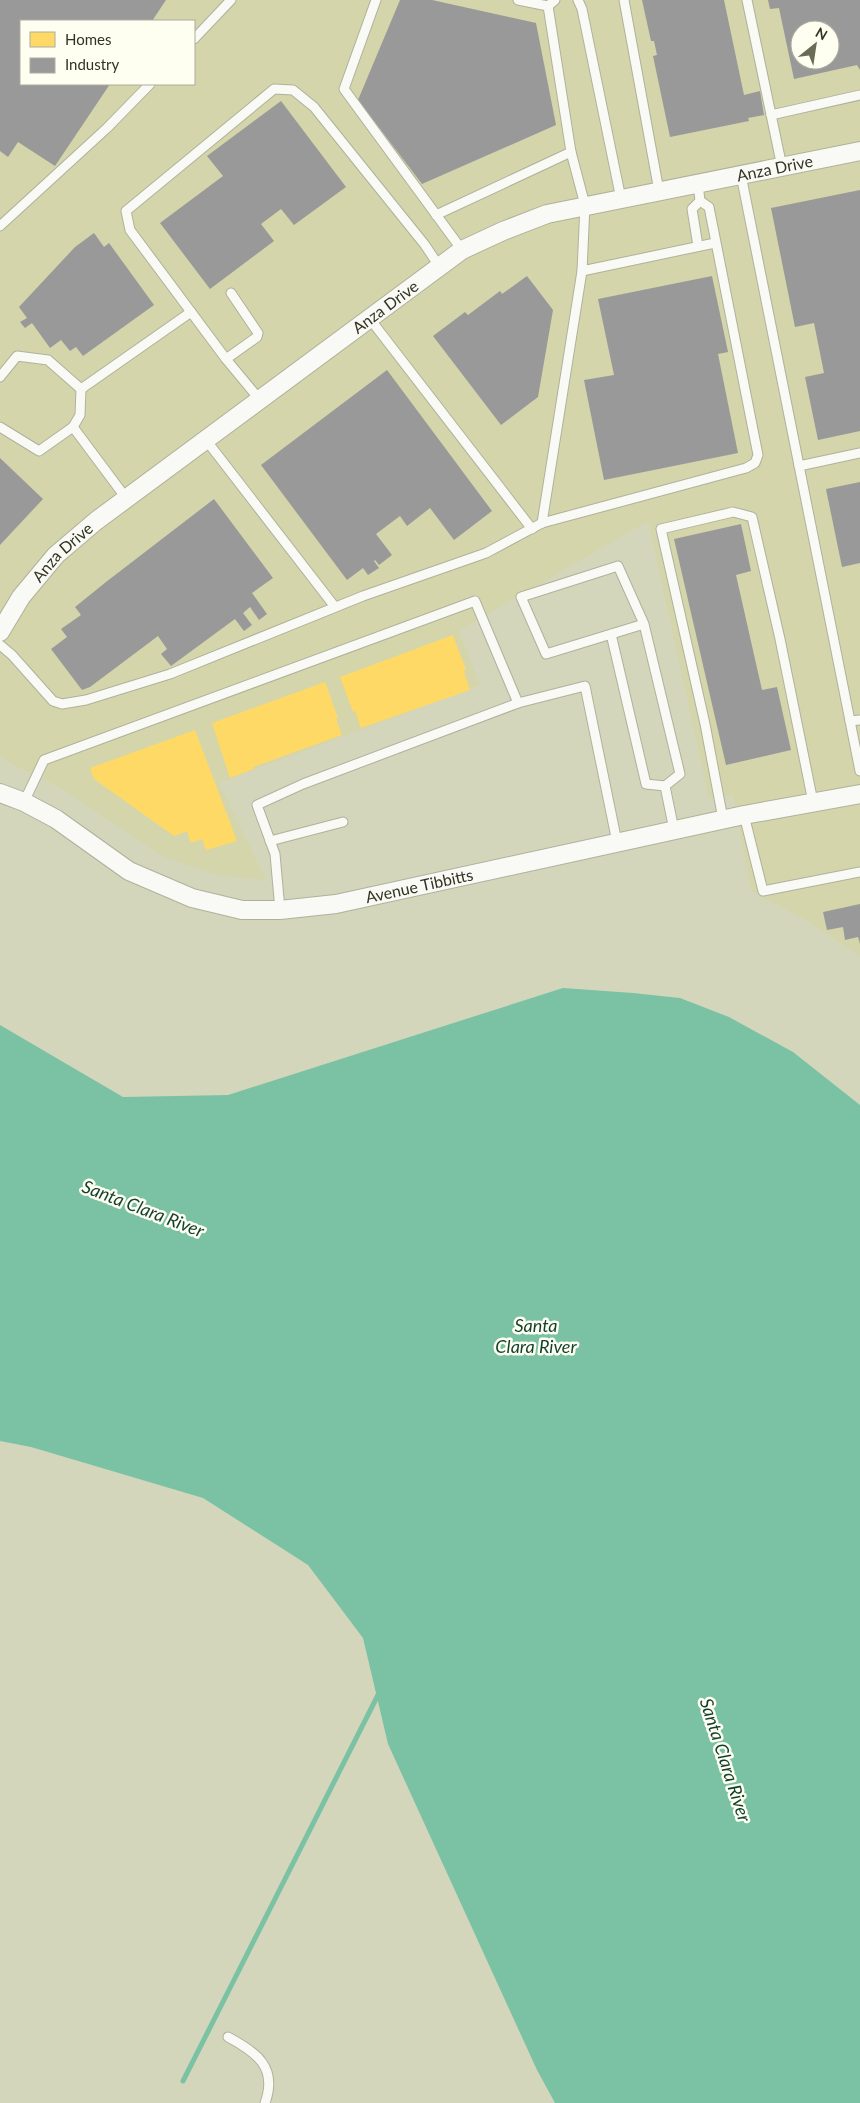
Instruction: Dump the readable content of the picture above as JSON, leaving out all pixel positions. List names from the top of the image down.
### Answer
{
  "streets": {
    "street": ["Anza Drive", "Avenue Tibbitts"]
  },
  "water": ["Santa Clara River"],
  "legend": ["Homes", "Industry"],
  "north": "top right"
}
